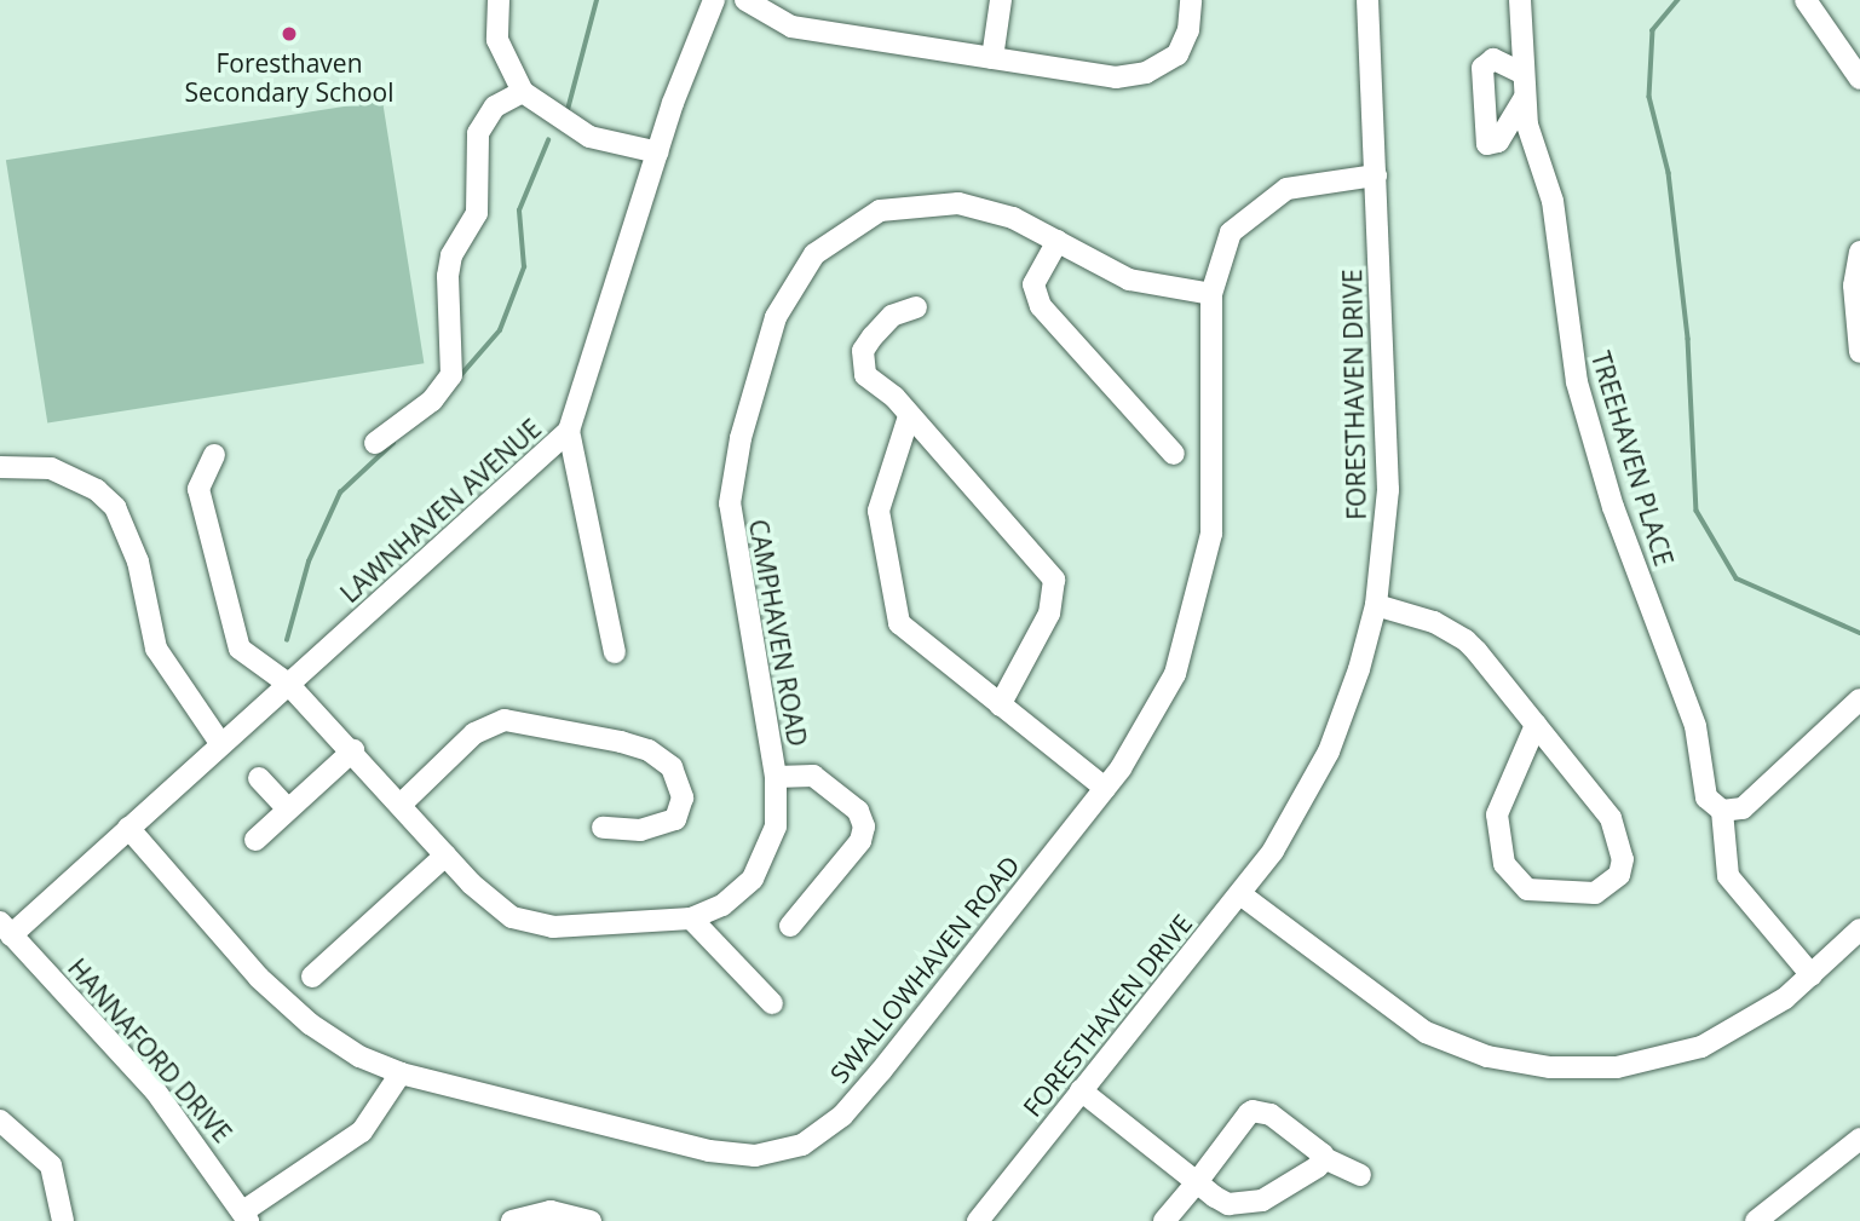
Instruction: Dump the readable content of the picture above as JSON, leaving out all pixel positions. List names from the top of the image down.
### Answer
{
  "streets": {
    "street": [
      "FORESTHAVEN DRIVE",
      "TREEHAVEN PLACE",
      "LAWNHAVEN AVENUE",
      "CAMPHAVEN ROAD",
      "SWALLOWHAVEN ROAD",
      "HANNAFORD DRIVE"
    ]
  },
  "crossings": [
    ["FORESTHAVEN DRIVE", "SWALLOWHAVEN ROAD"],
    ["LAWNHAVEN AVENUE", "CAMPHAVEN ROAD"],
    ["LAWNHAVEN AVENUE", "SWALLOWHAVEN ROAD"],
    ["LAWNHAVEN AVENUE", "HANNAFORD DRIVE"],
    ["CAMPHAVEN ROAD", "SWALLOWHAVEN ROAD"]
  ],
  "places": ["Foresthaven Secondary School"]
}
